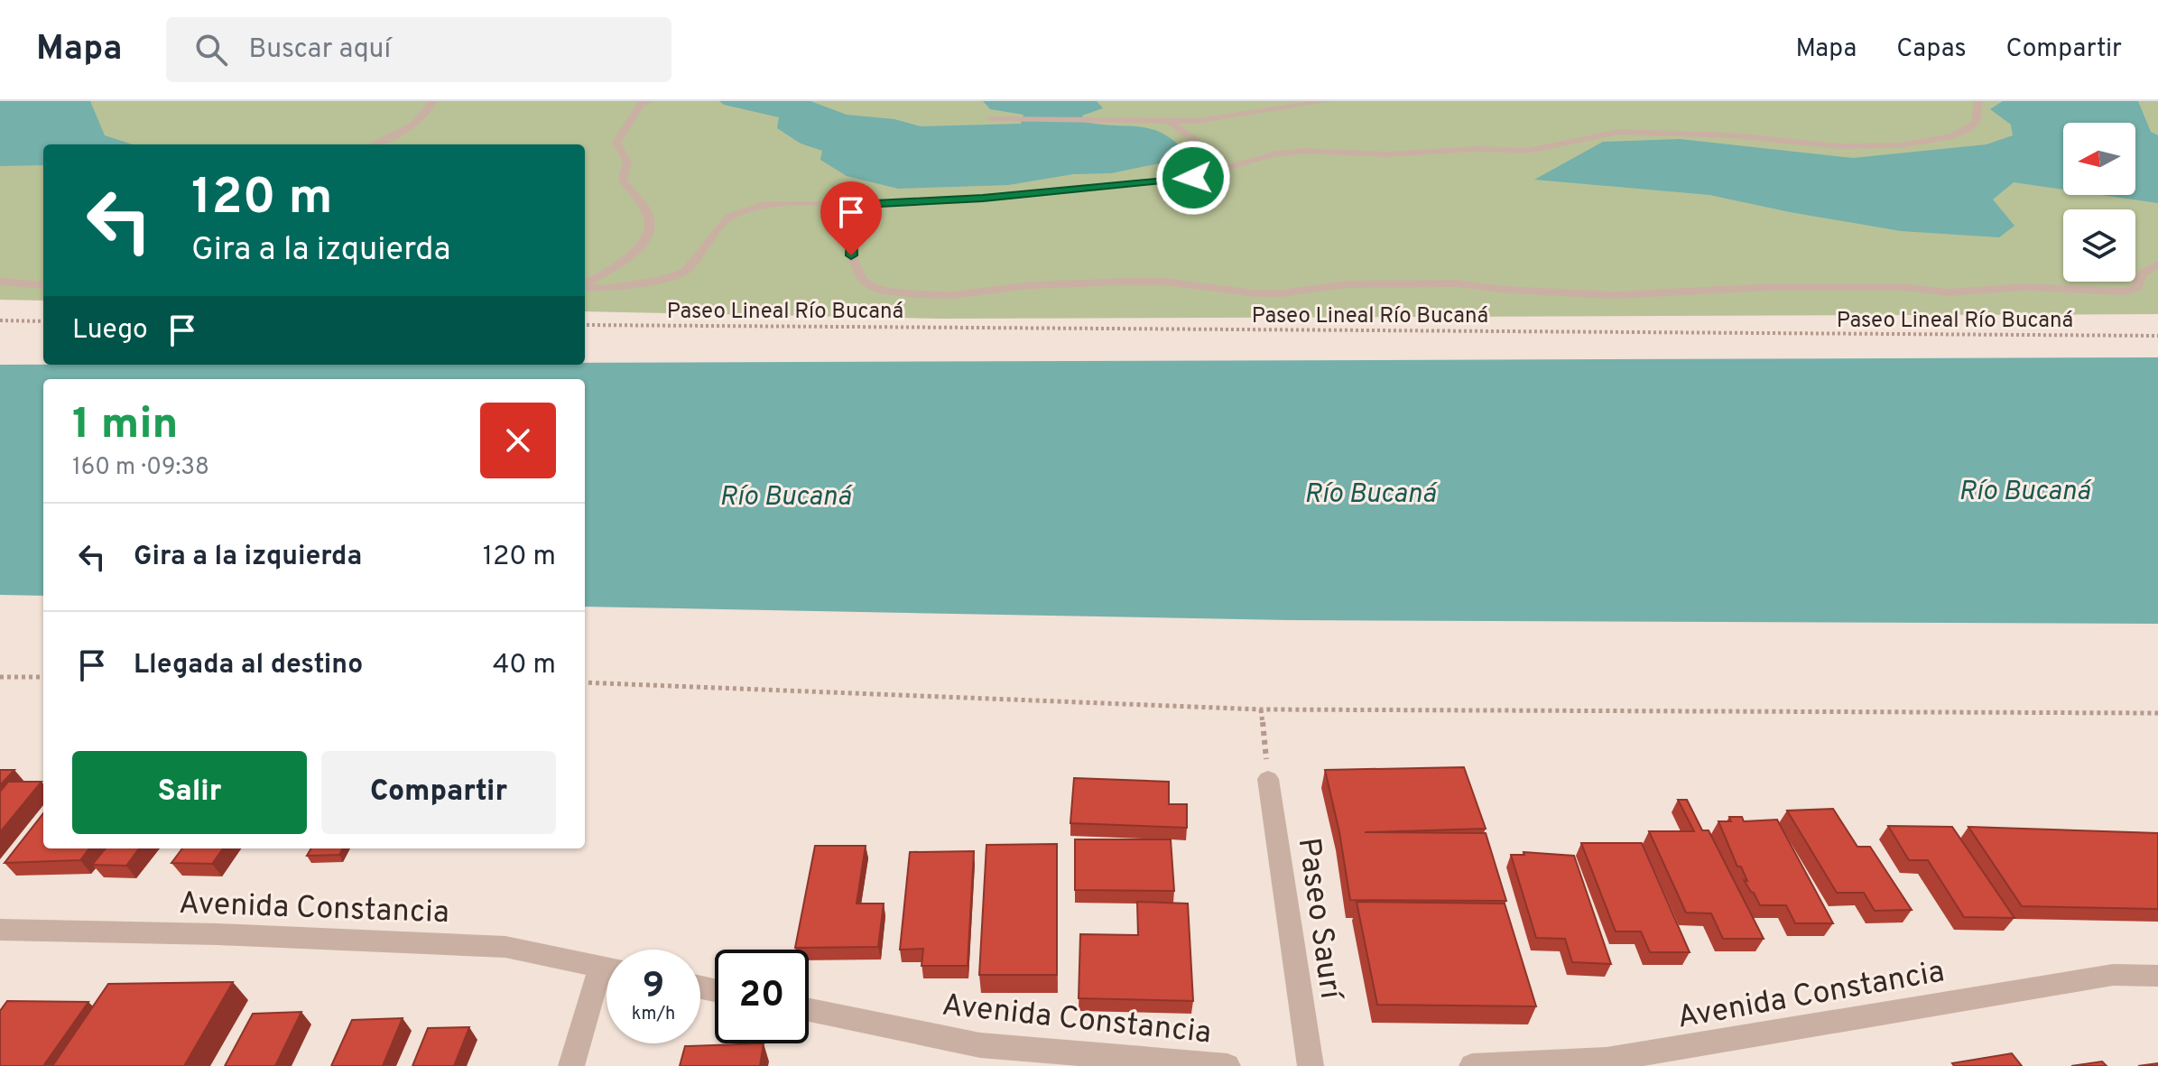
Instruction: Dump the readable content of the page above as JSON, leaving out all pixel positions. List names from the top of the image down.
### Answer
{
  "streets": {
    "street": ["Avenida Constancia", "Paseo Saurí"],
    "path": ["Paseo Lineal Río Bucaná"]
  },
  "water": ["Río Bucaná"],
  "north": "left",
  "page": {
    "header": "Mapa",
    "search": "Buscar aquí",
    "nav": ["Mapa", "Capas", "Compartir"],
    "turn": ["120 m", "Gira a la izquierda"],
    "then": "Luego",
    "heading": ["1 min", "160 m · 09:38"],
    "list": [
      {
        "name": "Gira a la izquierda",
        "value": "120 m"
      },
      {
        "name": "Llegada al destino",
        "value": "40 m"
      }
    ],
    "buttons": ["Salir", "Compartir"],
    "speed": "9 km/h",
    "limit": "20"
  }
}
